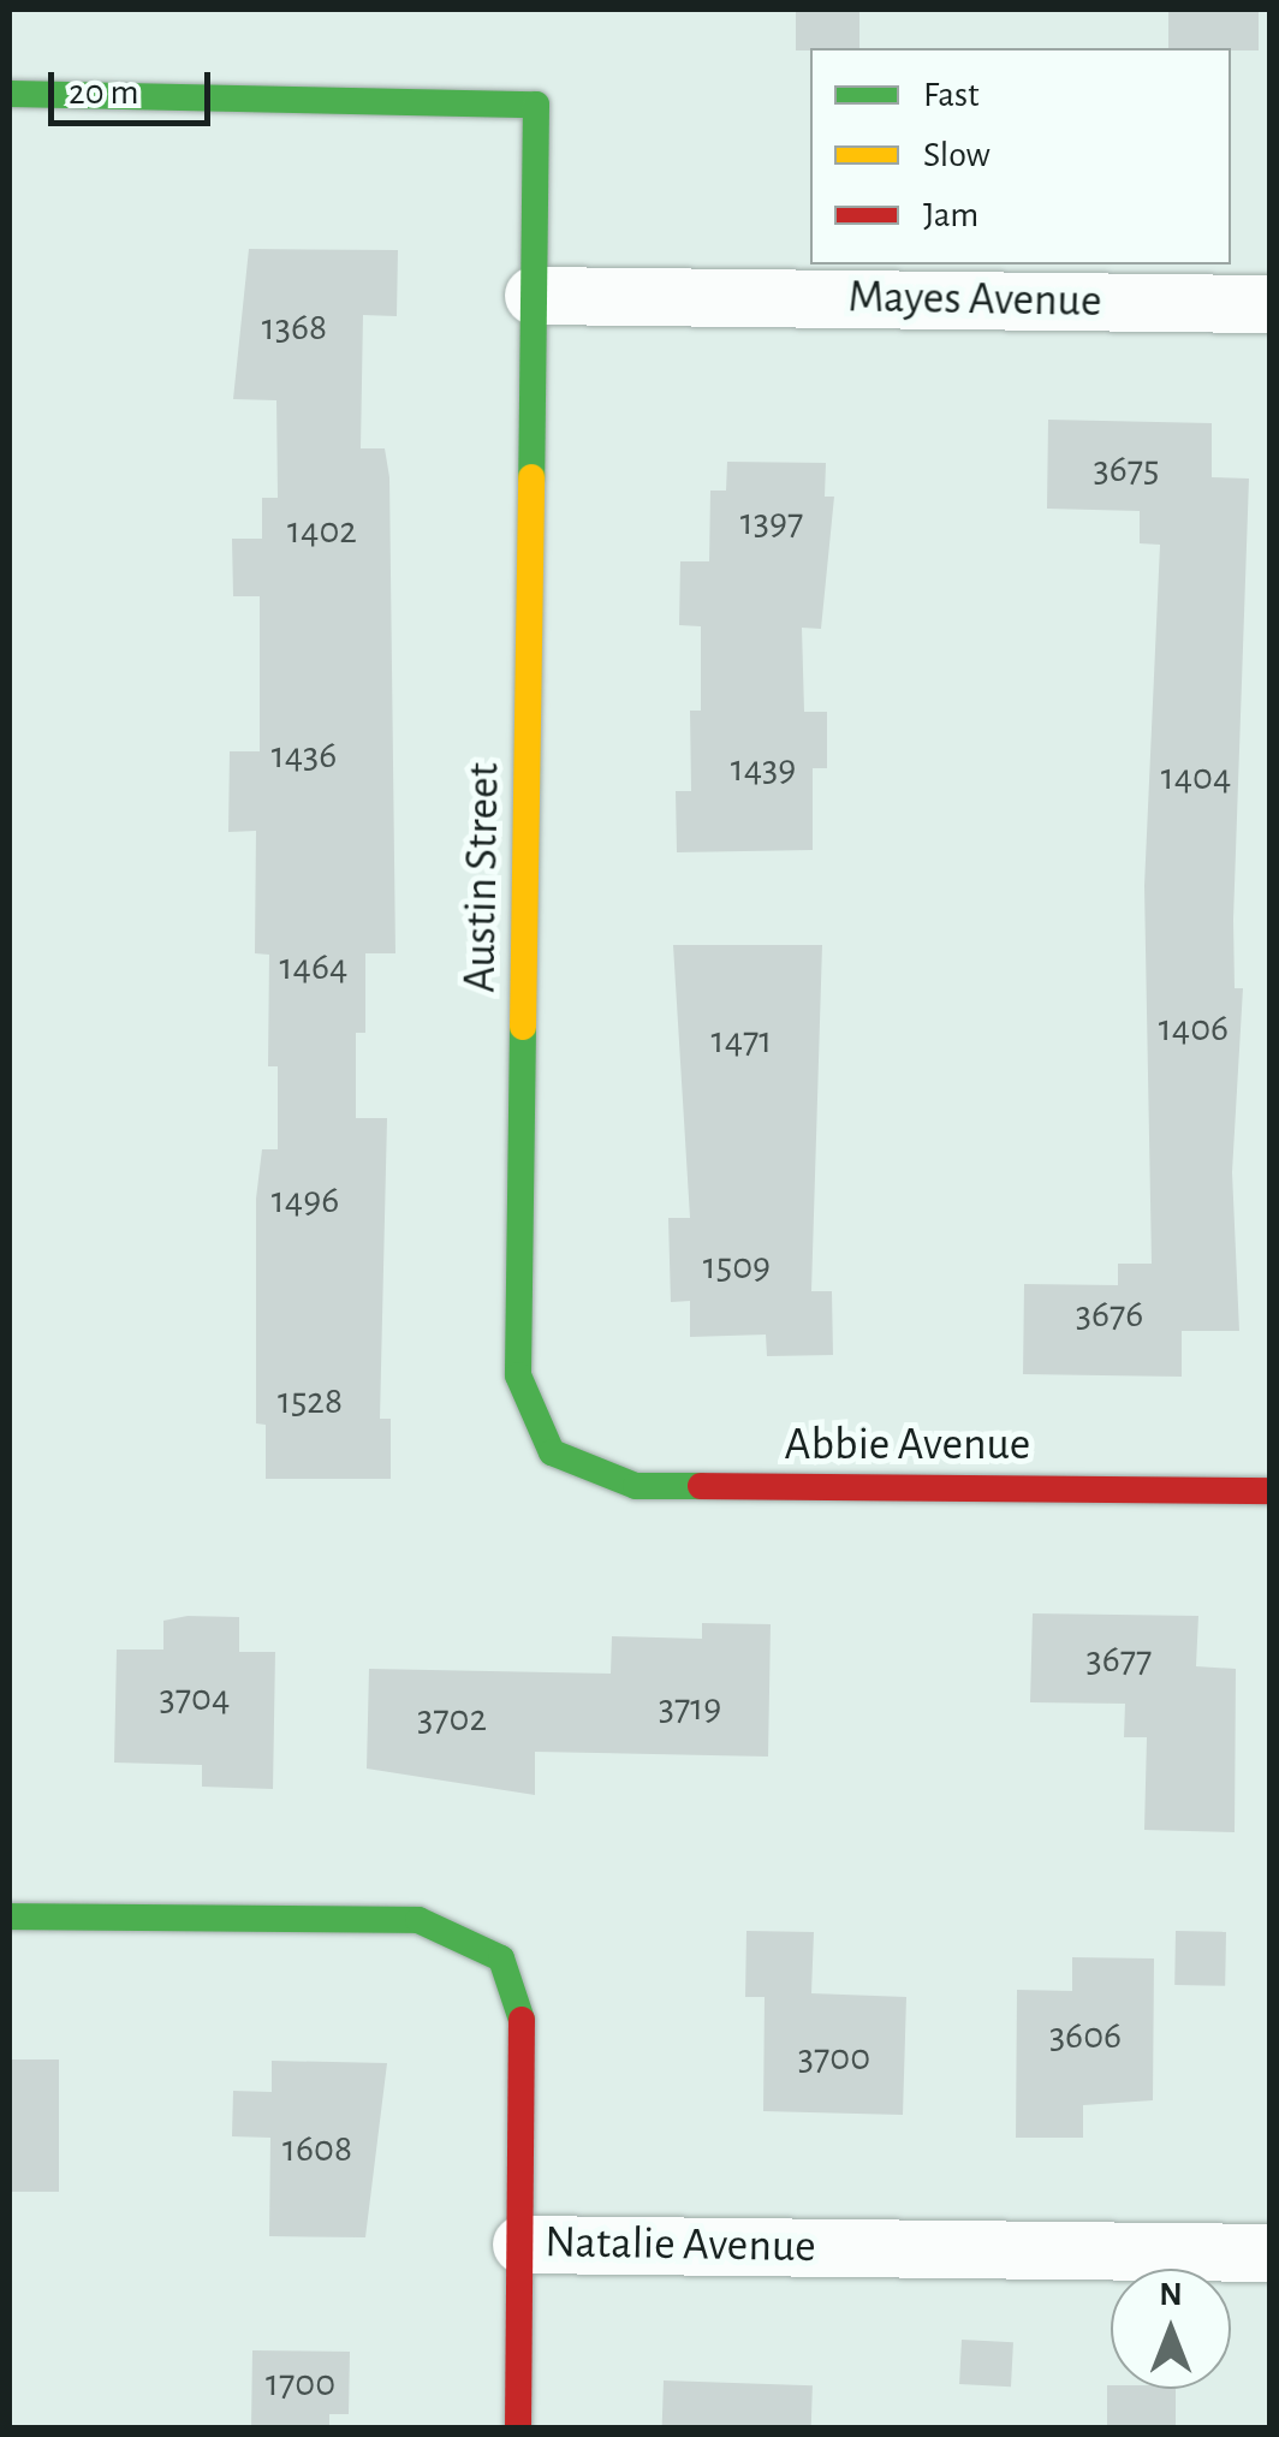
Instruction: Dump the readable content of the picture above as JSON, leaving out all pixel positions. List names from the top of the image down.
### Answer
{
  "streets": {
    "street": [
      "Mayes Avenue",
      "Austin Street",
      "Abbie Avenue",
      "Natalie Avenue"
    ]
  },
  "crossings": [
    ["Mayes Avenue", "Austin Street"],
    ["Austin Street", "Abbie Avenue"]
  ],
  "house_numbers": [
    "1368",
    "3675",
    "1397",
    "1402",
    "1436",
    "1439",
    "1404",
    "1464",
    "1406",
    "1471",
    "1496",
    "1509",
    "3676",
    "1528",
    "3677",
    "3704",
    "3719",
    "3702",
    "3606",
    "3700",
    "1608",
    "1700"
  ],
  "legend": ["Fast", "Slow", "Jam"],
  "scale_bar": "20 m",
  "north": "top"
}
